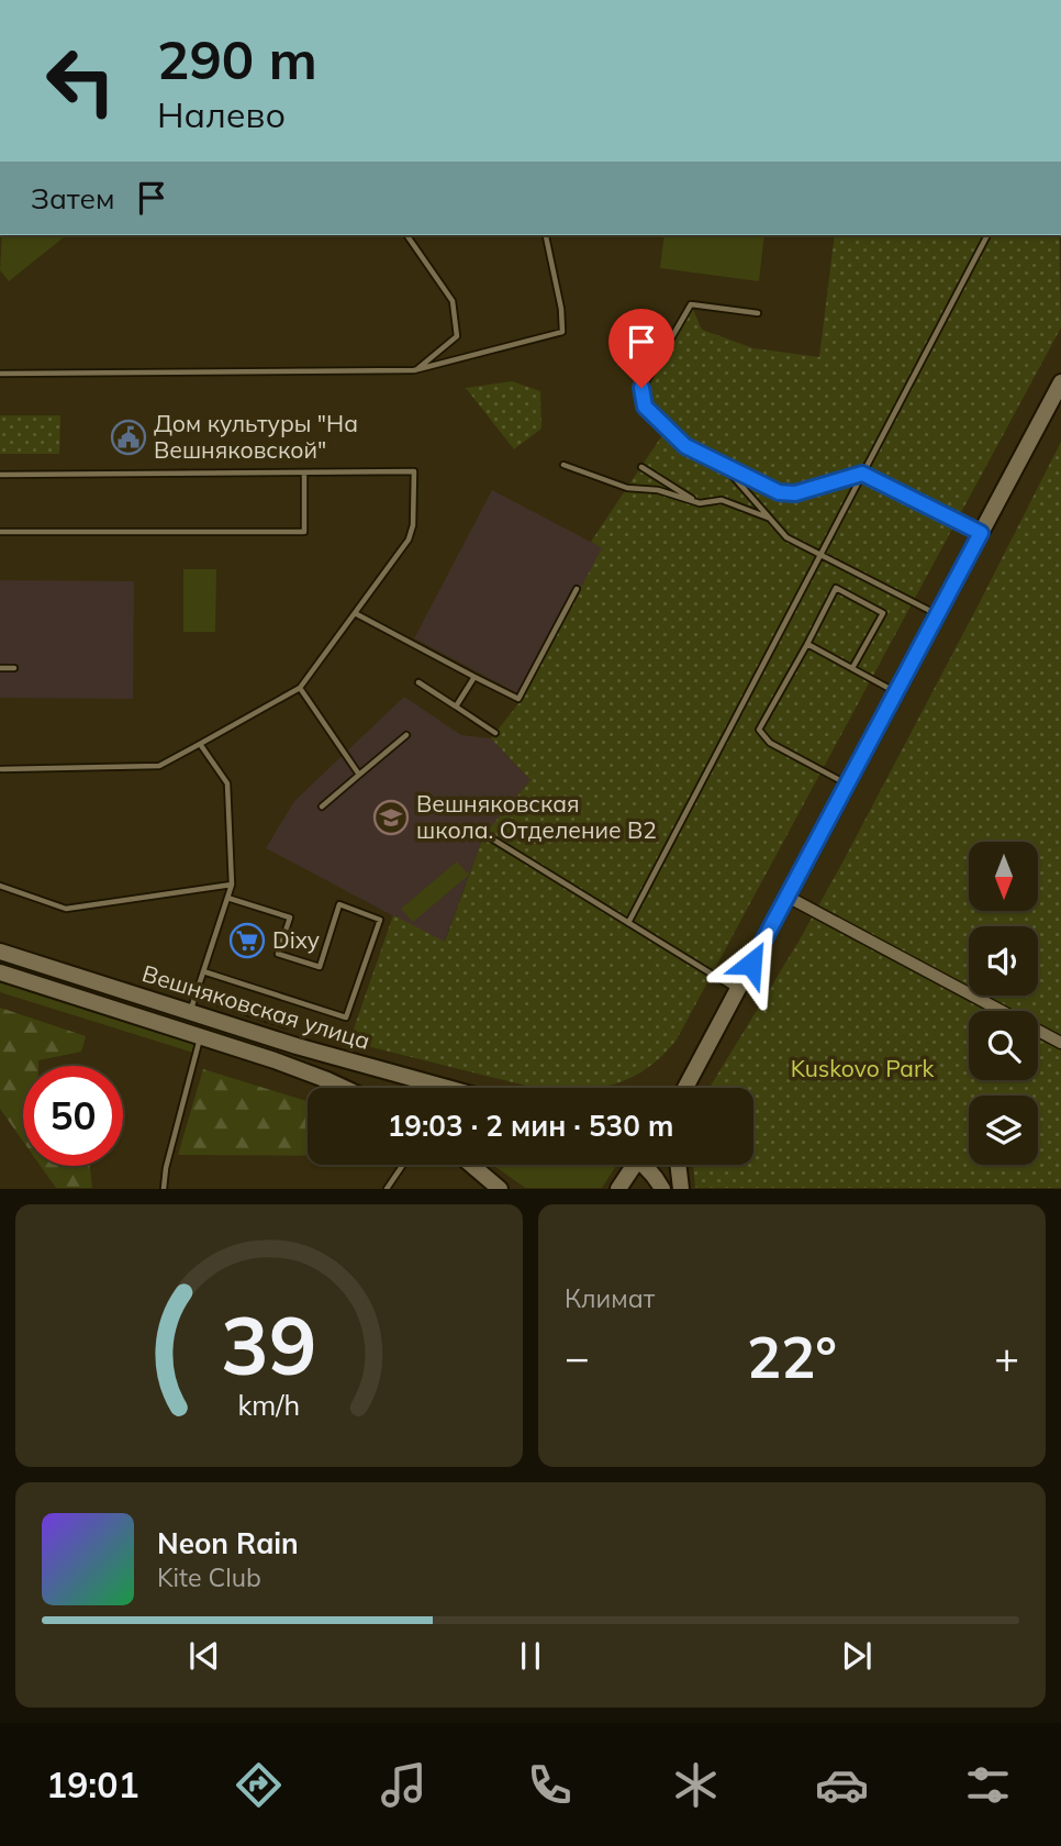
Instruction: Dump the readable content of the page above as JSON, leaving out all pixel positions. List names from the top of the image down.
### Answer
{
  "streets": {
    "main road": ["Вешняковская улица"]
  },
  "parks": ["Kuskovo Park"],
  "places": {
    "public building": ["Дом культуры \"На Вешняковской\""],
    "school or university": ["Вешняковская школа. Отделение В2"],
    "supermarket": ["Dixy"]
  },
  "north": "bottom",
  "page": {
    "turn": ["290 m", "Налево"],
    "then": "Затем",
    "limit": "50",
    "trip": "19:03 · 2 мин · 530 m",
    "tile": "Климат",
    "heat": ["−", "22°", "+"],
    "song": ["Neon Rain", "Kite Club"],
    "tabs": "19:01",
    "gauge": ["39", "km/h"]
  }
}
